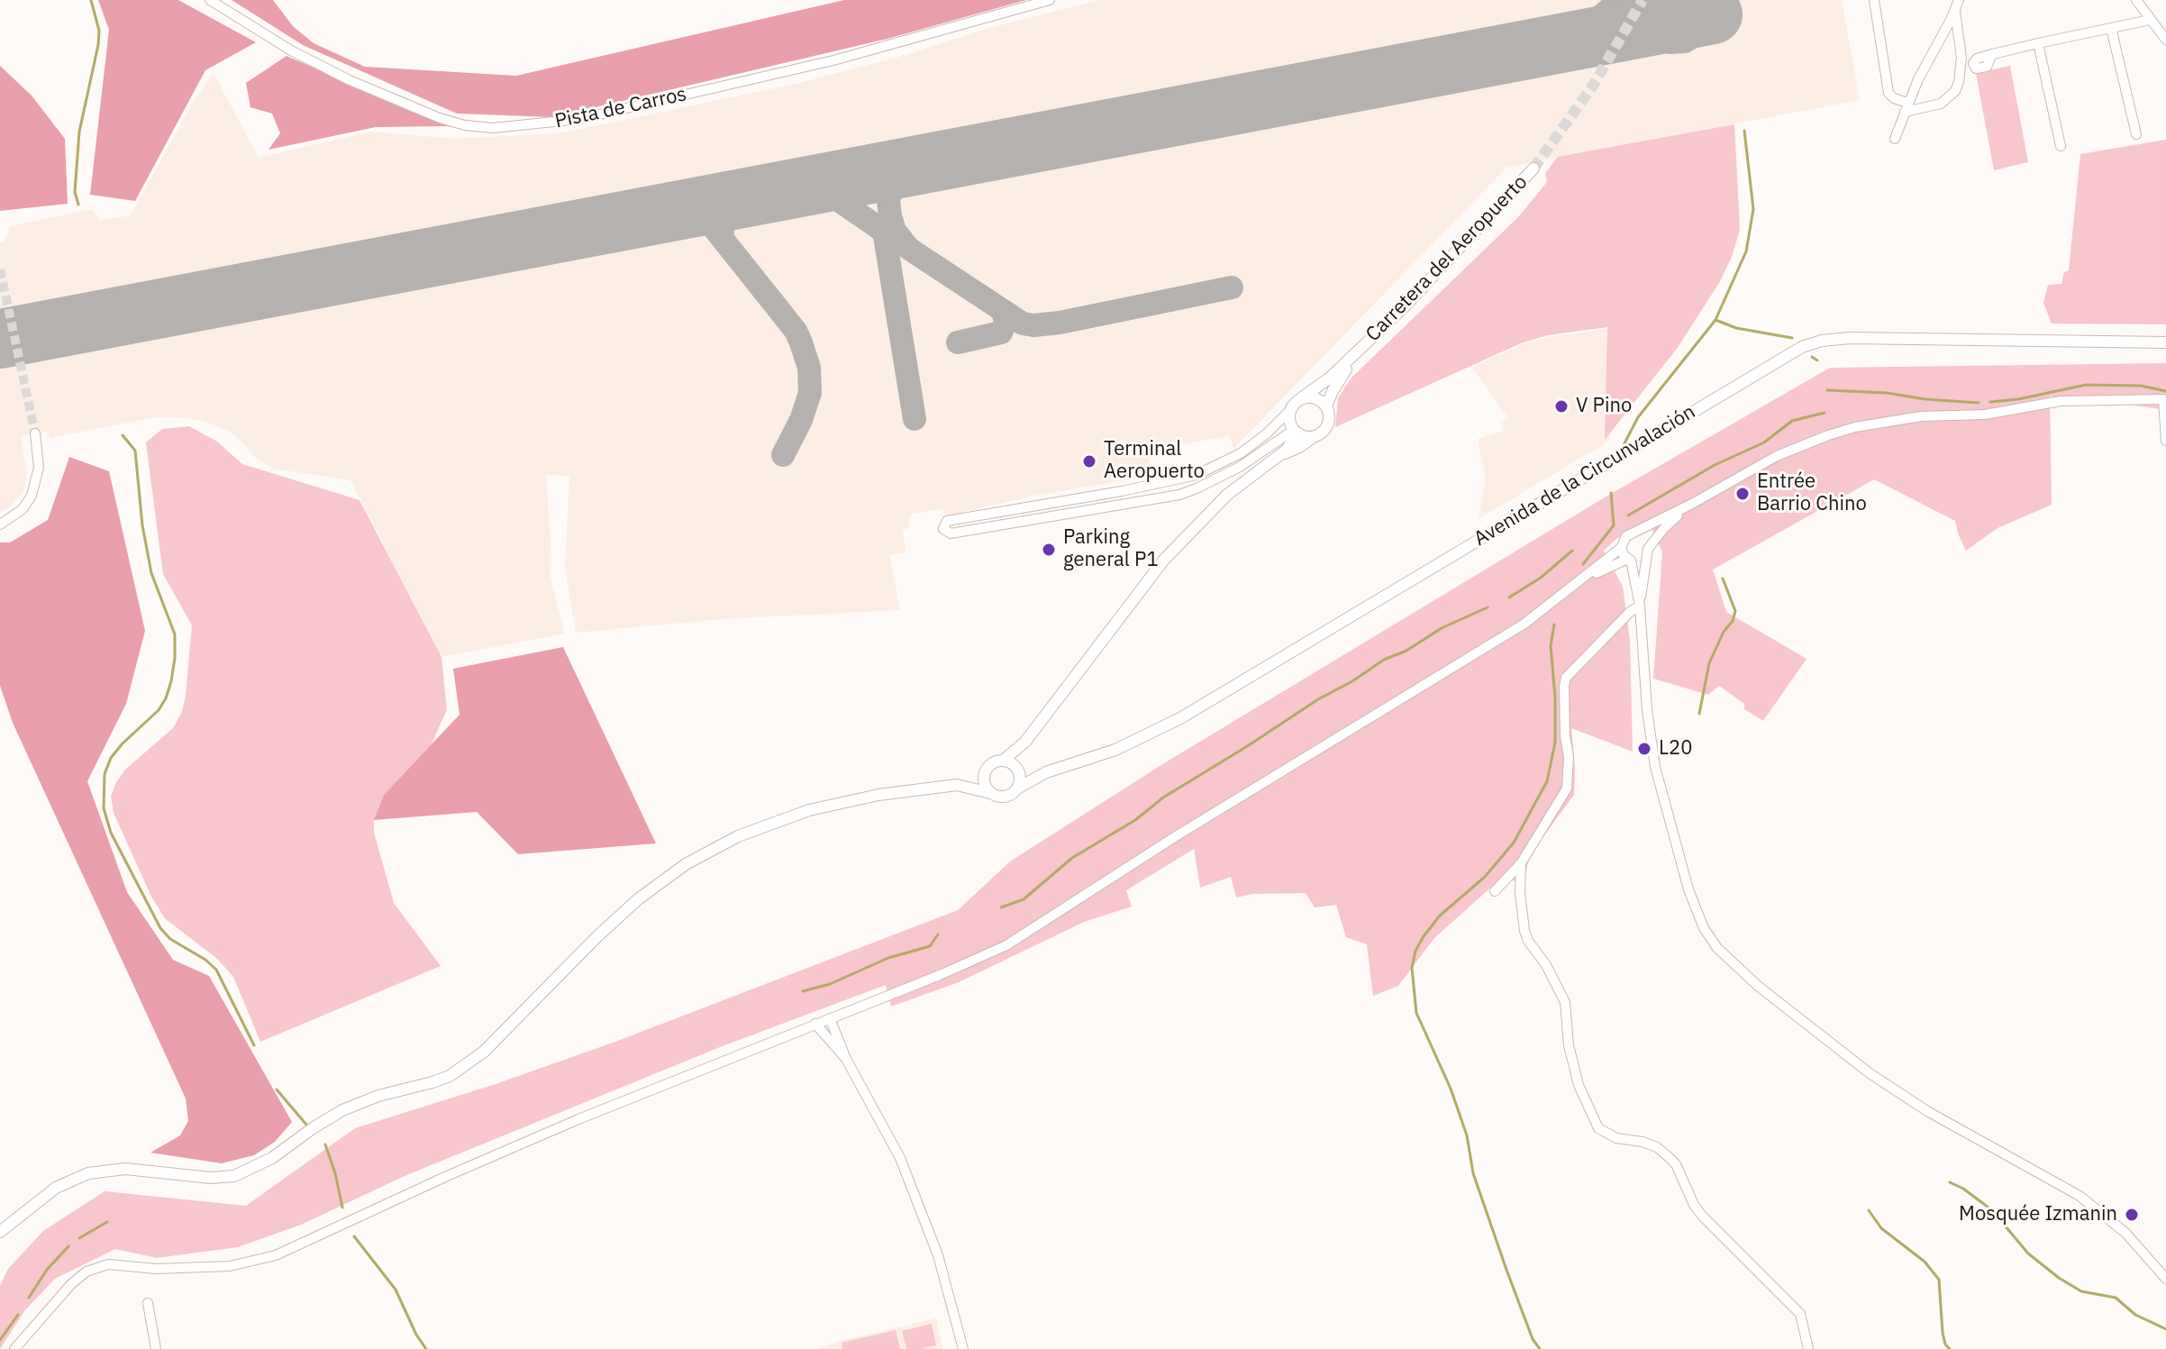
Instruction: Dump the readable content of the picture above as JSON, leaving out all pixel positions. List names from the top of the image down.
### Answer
{
  "streets": {
    "main road": ["Carretera del Aeropuerto", "Avenida de la Circunvalación"],
    "street": ["Pista de Carros"]
  },
  "places": [
    "V Pino",
    "Terminal Aeropuerto",
    "Entrée Barrio Chino",
    "Parking general P1",
    "L20",
    "Mosquée Izmanin"
  ]
}
